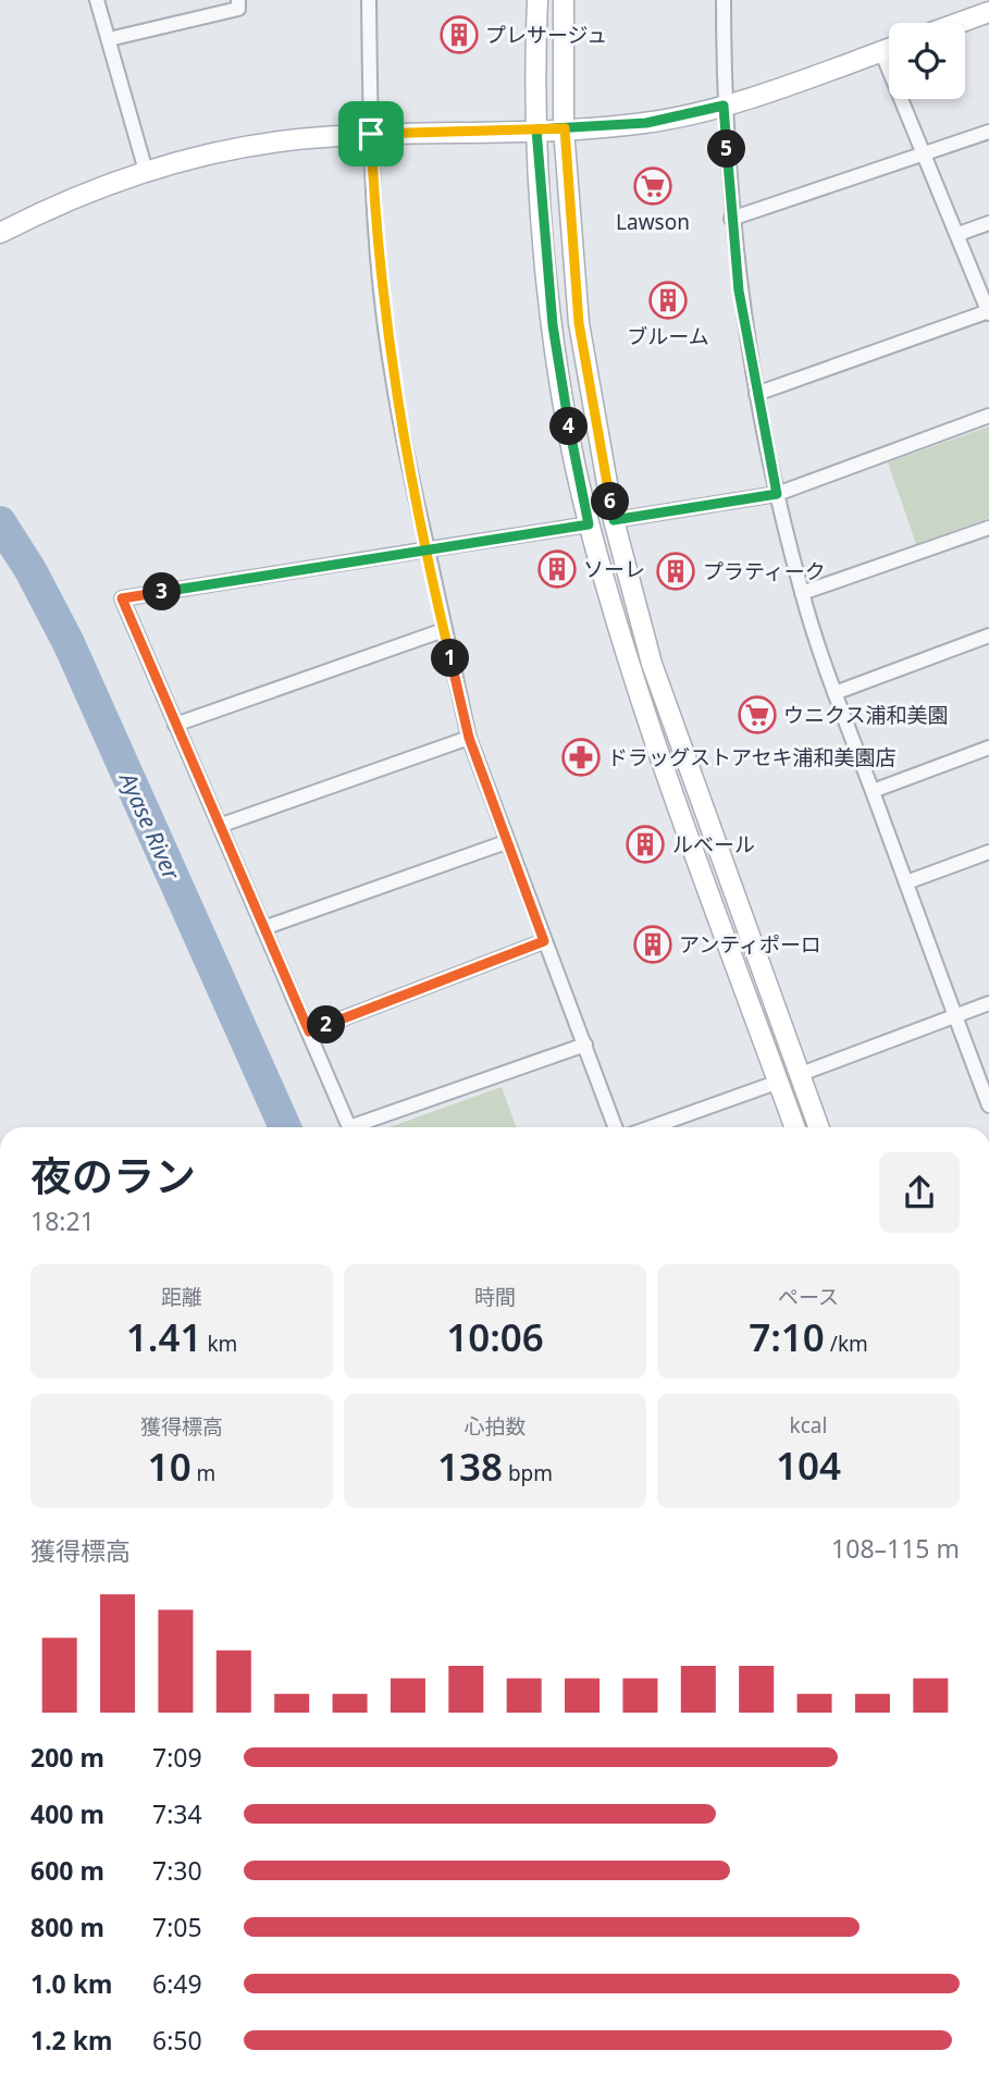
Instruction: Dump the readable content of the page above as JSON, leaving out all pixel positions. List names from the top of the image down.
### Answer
{
  "water": ["Ayase River"],
  "places": {
    "building": [
      "プレサージュ",
      "ブルーム",
      "ソーレ",
      "プラティーク",
      "ルベール",
      "アンティポーロ"
    ],
    "supermarket": ["Lawson", "ウニクス浦和美園"],
    "pharmacy": ["ドラッグストアセキ浦和美園店"]
  },
  "page": {
    "pins": [
      "5",
      "4",
      "6",
      "3",
      "1",
      "2"
    ],
    "heading": ["夜のラン", "18:21"],
    "stats": [
      ["距離", "1.41 km"],
      ["時間", "10:06"],
      ["ペース", "7:10 /km"],
      ["獲得標高", "10 m"],
      ["心拍数", "138 bpm"],
      ["kcal", "104"]
    ],
    "chart": ["獲得標高", "108–115 m"],
    "list": [
      {
        "name": "200 m",
        "note": "7:09"
      },
      {
        "name": "400 m",
        "note": "7:34"
      },
      {
        "name": "600 m",
        "note": "7:30"
      },
      {
        "name": "800 m",
        "note": "7:05"
      },
      {
        "name": "1.0 km",
        "note": "6:49"
      },
      {
        "name": "1.2 km",
        "note": "6:50"
      }
    ]
  }
}
